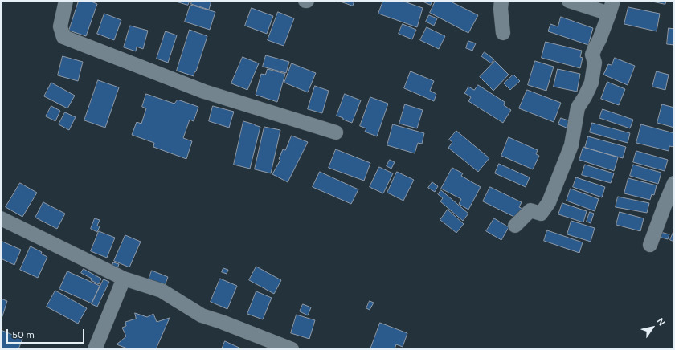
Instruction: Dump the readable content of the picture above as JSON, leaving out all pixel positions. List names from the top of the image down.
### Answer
{
  "scale_bar": "50 m",
  "north": "top right"
}
